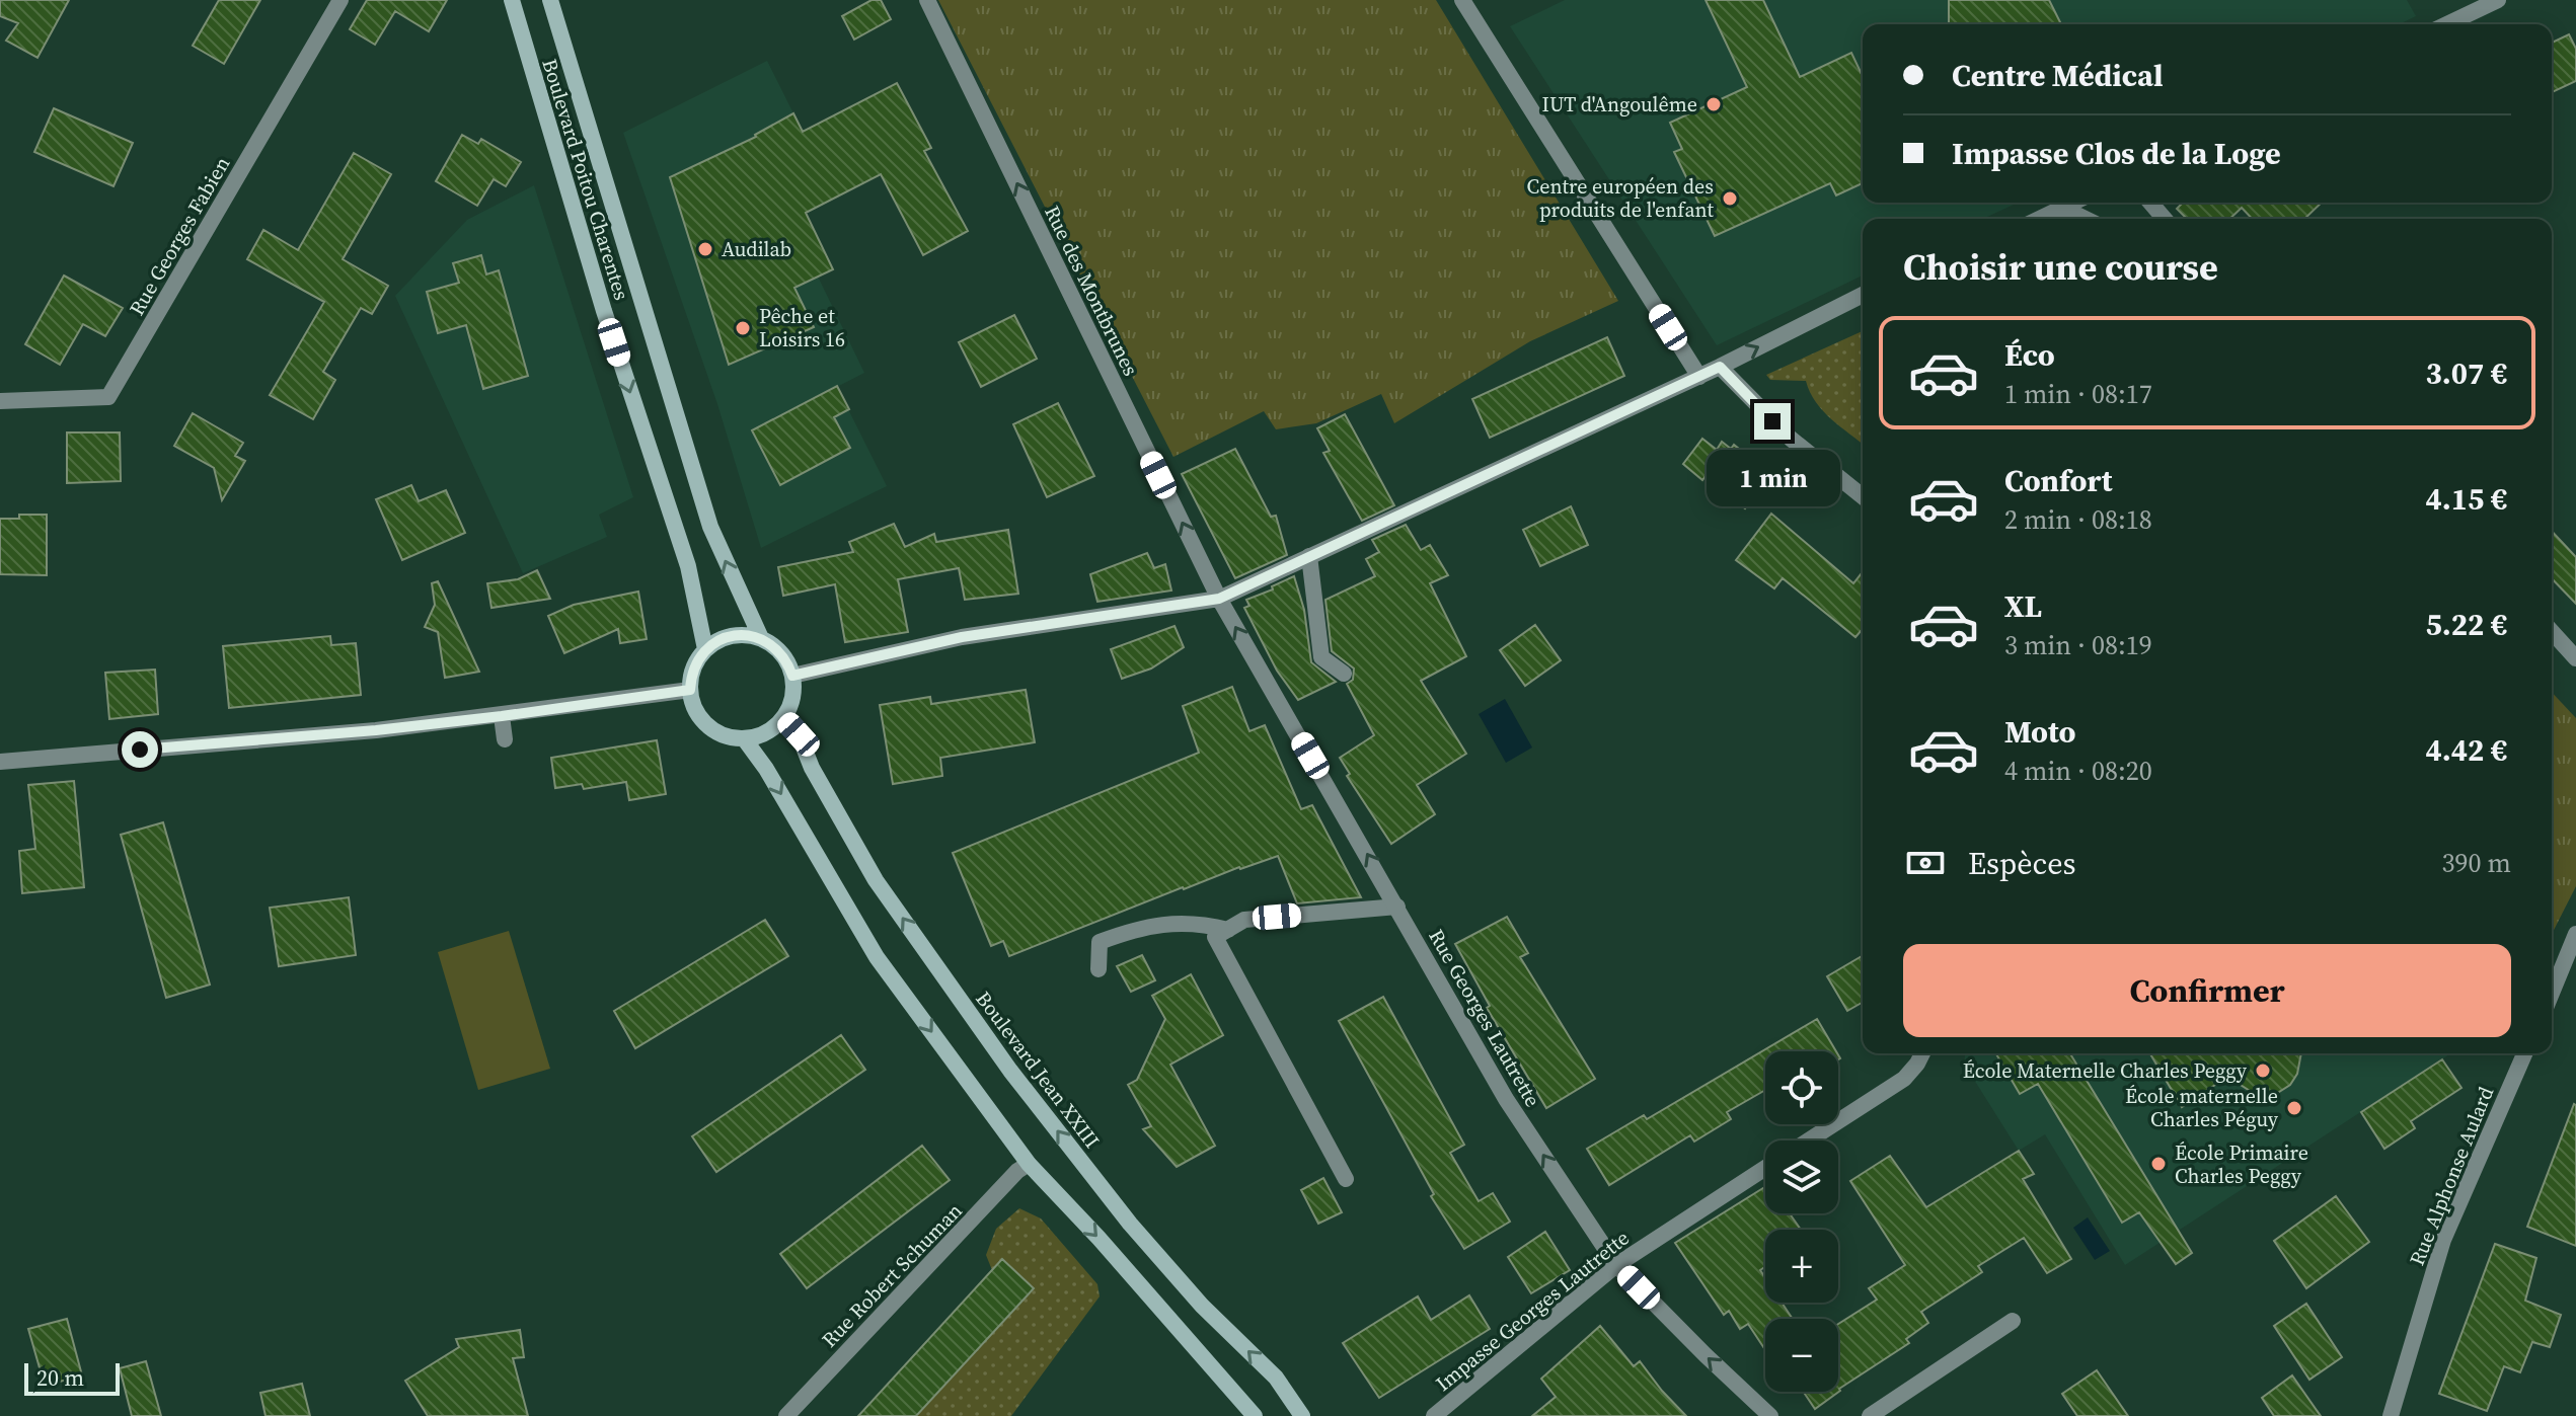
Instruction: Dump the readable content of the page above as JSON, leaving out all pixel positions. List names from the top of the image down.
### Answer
{
  "streets": {
    "main road": ["Boulevard Poitou Charentes", "Boulevard Jean XXIII"],
    "street": [
      "Rue Georges Fabien",
      "Rue des Montbrunes",
      "Rue Georges Lautrette",
      "Rue Alphonse Aulard",
      "Rue Robert Schuman",
      "Impasse Georges Lautrette"
    ]
  },
  "crossings": [
    ["Boulevard Poitou Charentes", "Boulevard Jean XXIII"],
    ["Rue des Montbrunes", "Rue Georges Lautrette"],
    ["Rue Georges Lautrette", "Impasse Georges Lautrette"]
  ],
  "one_way": ["Rue des Montbrunes", "Rue Georges Lautrette"],
  "places": [
    "IUT d'Angoulême",
    "Centre européen des produits de l'enfant",
    "Audilab",
    "Pêche et Loisirs 16",
    "École Maternelle Charles Peggy",
    "École maternelle Charles Péguy",
    "École Primaire Charles Peggy"
  ],
  "scale_bar": "20 m",
  "page": {
    "banner": ["Centre Médical", "Impasse Clos de la Loge"],
    "heading": "Choisir une course",
    "list": [
      {
        "name": "Éco",
        "note": "1 min · 08:17",
        "value": "3.07 €"
      },
      {
        "name": "Confort",
        "note": "2 min · 08:18",
        "value": "4.15 €"
      },
      {
        "name": "XL",
        "note": "3 min · 08:19",
        "value": "5.22 €"
      },
      {
        "name": "Moto",
        "note": "4 min · 08:20",
        "value": "4.42 €"
      }
    ],
    "bubble": "1 min",
    "pay": ["Espèces", "390 m"],
    "buttons": "Confirmer",
    "map_buttons": ["+", "−"],
    "scale": "20 m"
  }
}
